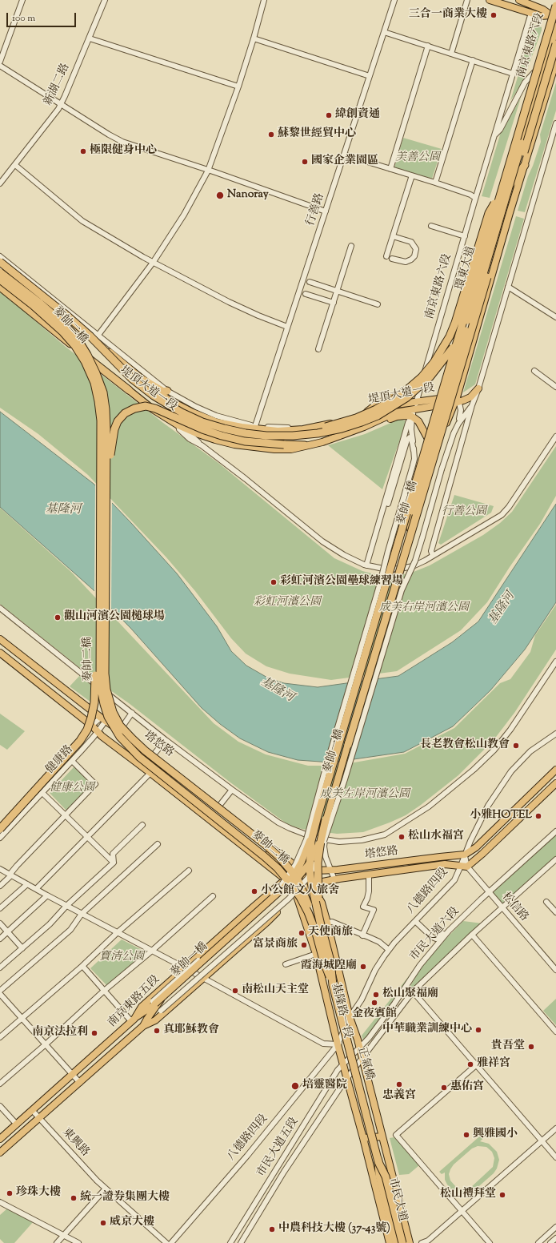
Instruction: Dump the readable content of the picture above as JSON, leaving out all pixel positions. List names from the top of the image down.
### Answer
{
  "streets": {
    "highway": [
      "環東大道",
      "麥帥二橋",
      "堤頂大道一段",
      "麥帥一橋",
      "正氣橋",
      "市民大道"
    ],
    "main road": [
      "南京東路六段",
      "塔悠路",
      "八德路四段",
      "南京東路五段",
      "基隆路一段"
    ],
    "street": [
      "新湖二路",
      "行善路",
      "健康路",
      "松信路",
      "市民大道六段",
      "東興路",
      "市民大道五段"
    ]
  },
  "crossings": [
    ["南京東路六段", "堤頂大道一段"],
    ["南京東路六段", "麥帥一橋"],
    ["行善路", "堤頂大道一段"],
    ["環東大道", "麥帥一橋"],
    ["麥帥二橋", "塔悠路"],
    ["麥帥二橋", "正氣橋"],
    ["堤頂大道一段", "麥帥一橋"],
    ["麥帥一橋", "南京東路五段"],
    ["麥帥一橋", "正氣橋"],
    ["塔悠路", "健康路"],
    ["塔悠路", "八德路四段"],
    ["塔悠路", "松信路"],
    ["塔悠路", "南京東路五段"],
    ["塔悠路", "基隆路一段"],
    ["八德路四段", "松信路"],
    ["八德路四段", "基隆路一段"],
    ["松信路", "市民大道六段"],
    ["市民大道六段", "基隆路一段"],
    ["市民大道六段", "市民大道五段"],
    ["南京東路五段", "基隆路一段"],
    ["南京東路五段", "東興路"],
    ["基隆路一段", "市民大道五段"],
    ["正氣橋", "市民大道"]
  ],
  "water": ["基隆河"],
  "parks": [
    "美善公園",
    "行善公園",
    "彩虹河濱公園",
    "成美右岸河濱公園",
    "健康公園",
    "成美左岸河濱公園",
    "寶清公園"
  ],
  "places": [
    "三合一商業大樓",
    "緯創資通",
    "蘇黎世經貿中心",
    "極限健身中心",
    "國家企業園區",
    "Nanoray",
    "彩虹河濱公園壘球練習場",
    "觀山河濱公園槌球場",
    "長老教會松山教會",
    "小雅HOTEL",
    "松山水福宮",
    "小公館文人旅舍",
    "天使商旅",
    "富景商旅",
    "霞海城隍廟",
    "南松山天主堂",
    "松山聚福廟",
    "金夜賓館",
    "中華職業訓練中心",
    "真耶穌教會",
    "南京法拉利",
    "貴吾堂",
    "雅祥宮",
    "忠義宮",
    "培靈醫院",
    "惠佑宮",
    "興雅國小",
    "珍珠大樓",
    "松山禮拜堂",
    "統一證券集團大樓",
    "威京大樓",
    "中農科技大樓 (37~43號)"
  ],
  "scale_bar": "100 m"
}
